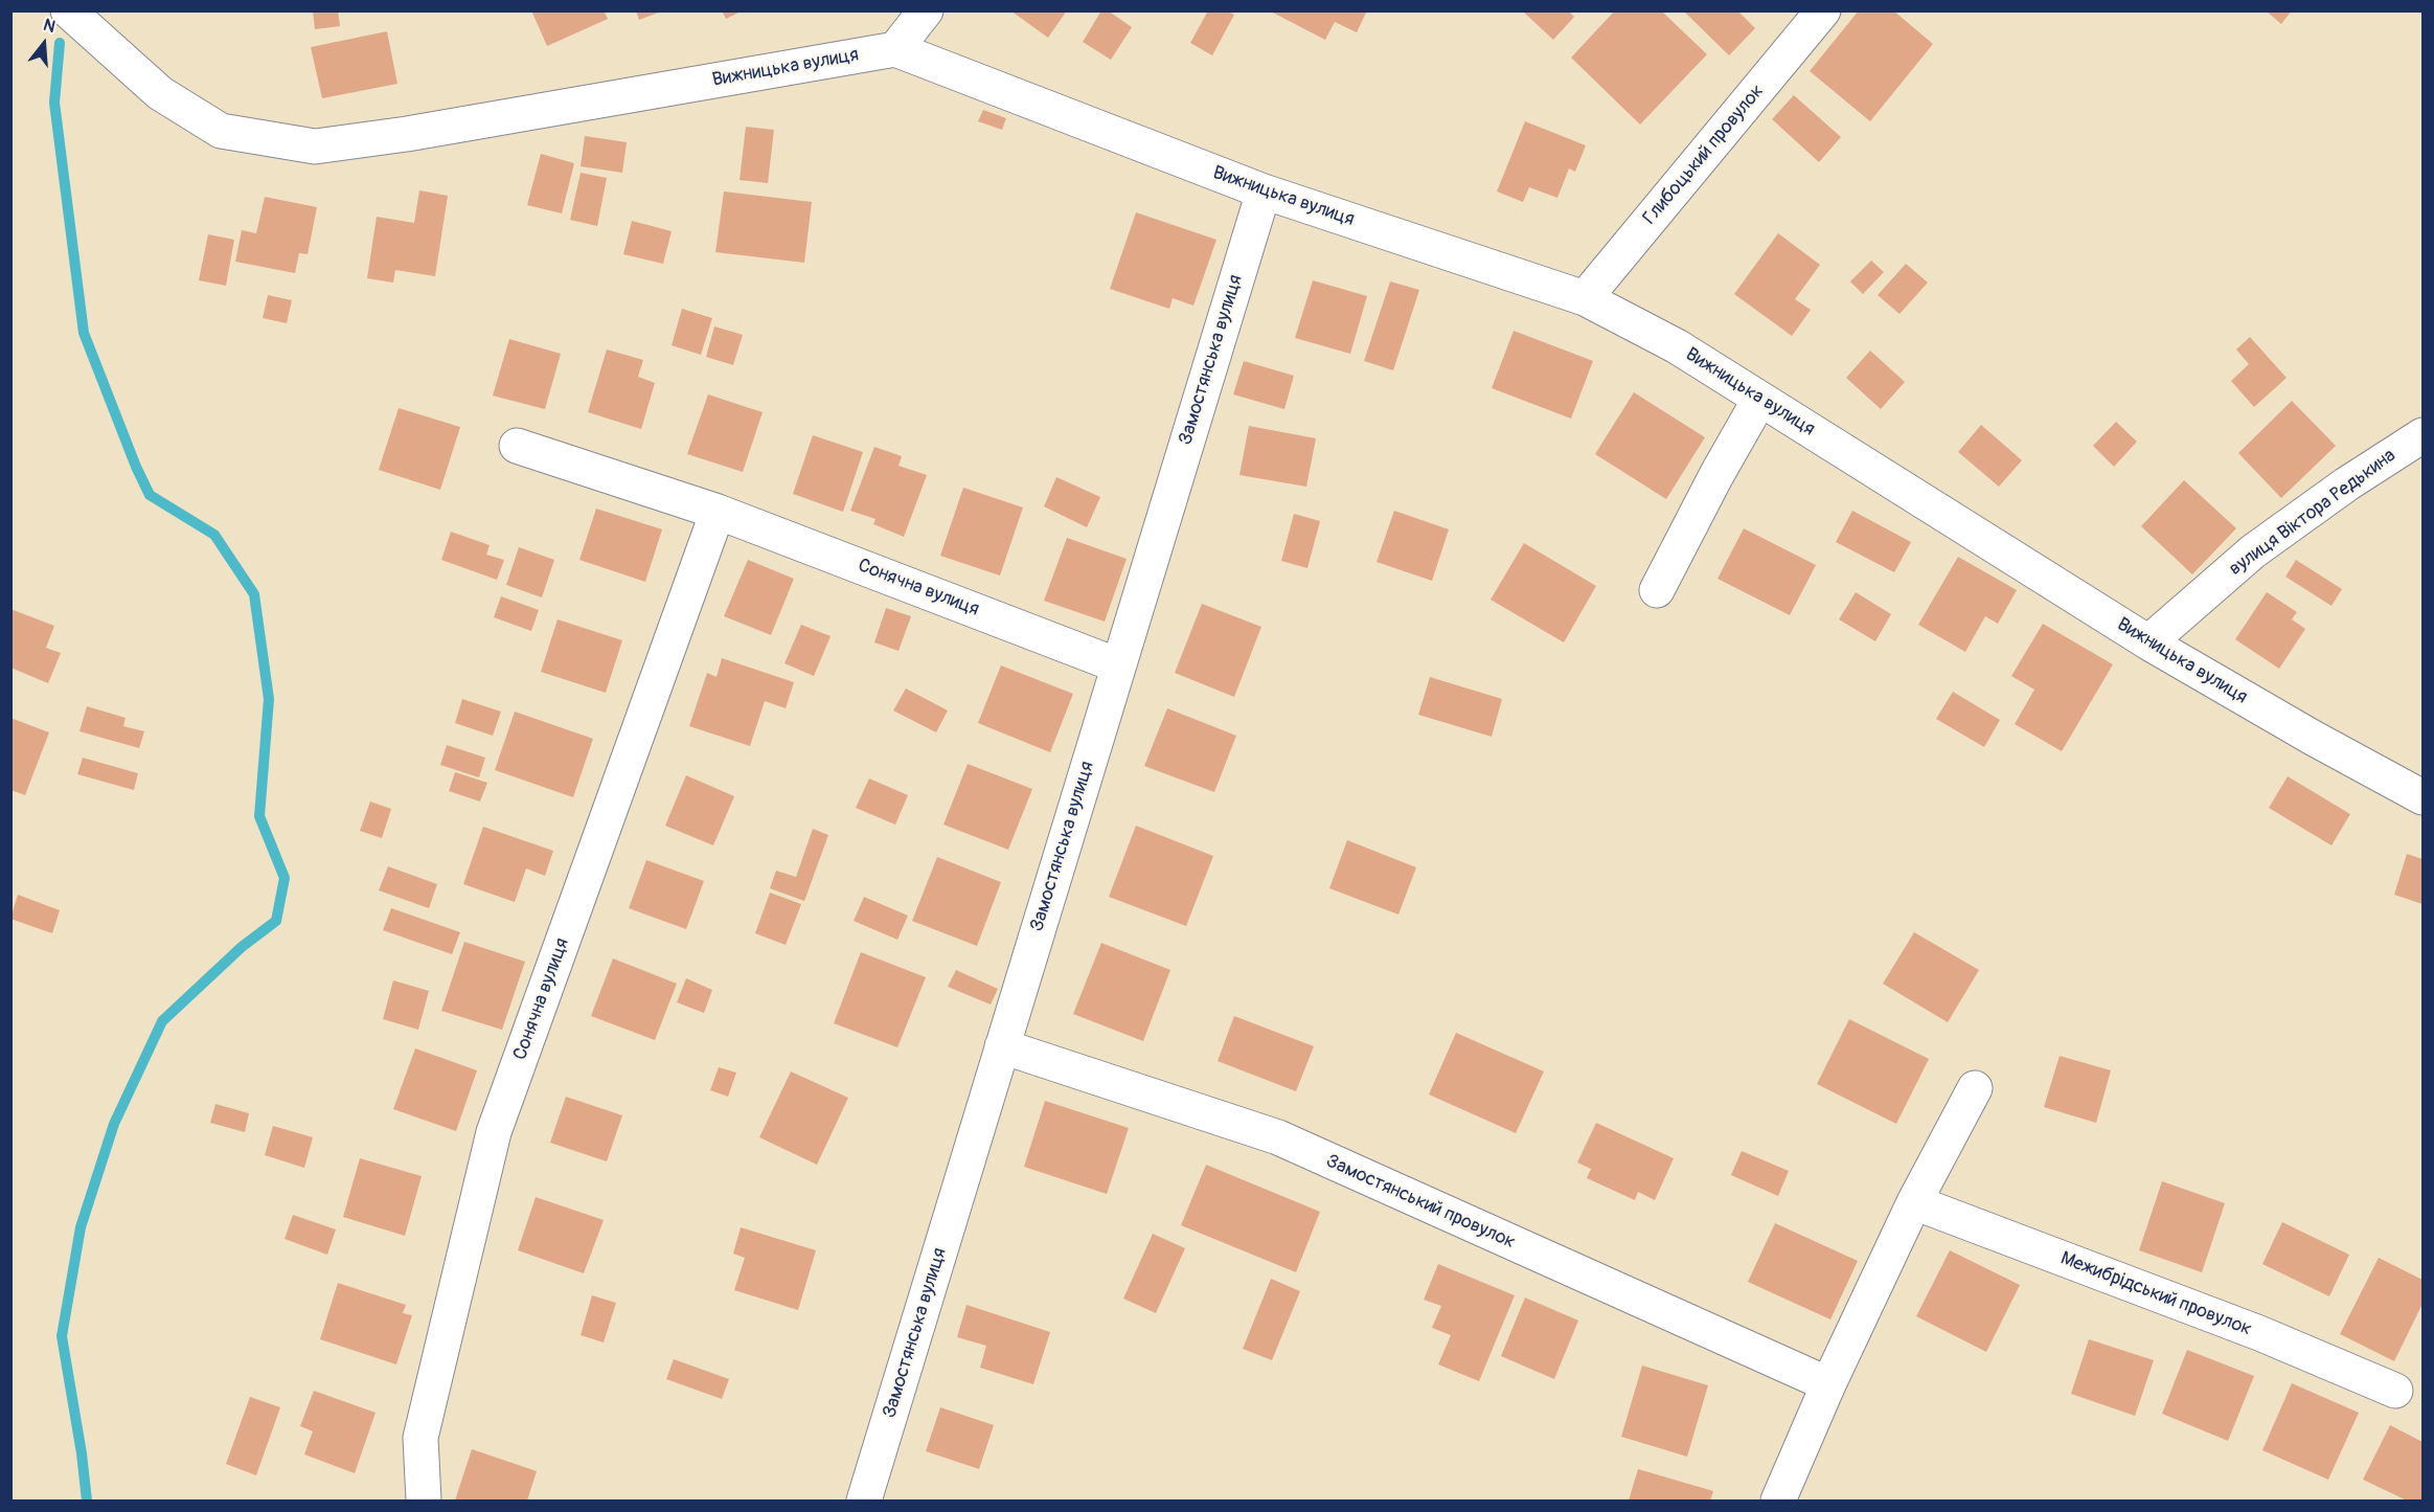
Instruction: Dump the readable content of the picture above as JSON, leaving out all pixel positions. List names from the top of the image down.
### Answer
{
  "streets": {
    "street": [
      "Вижницька вулиця",
      "Глибоцький провулок",
      "Замостянська вулиця",
      "вулиця Віктора Редькина",
      "Сонячна вулиця",
      "Замостянський провулок",
      "Межибрідський провулок"
    ]
  },
  "crossings": [
    ["Вижницька вулиця", "Глибоцький провулок"],
    ["Вижницька вулиця", "Замостянська вулиця"],
    ["Вижницька вулиця", "вулиця Віктора Редькина"],
    ["Замостянська вулиця", "Сонячна вулиця"],
    ["Замостянська вулиця", "Замостянський провулок"]
  ],
  "north": "top"
}
